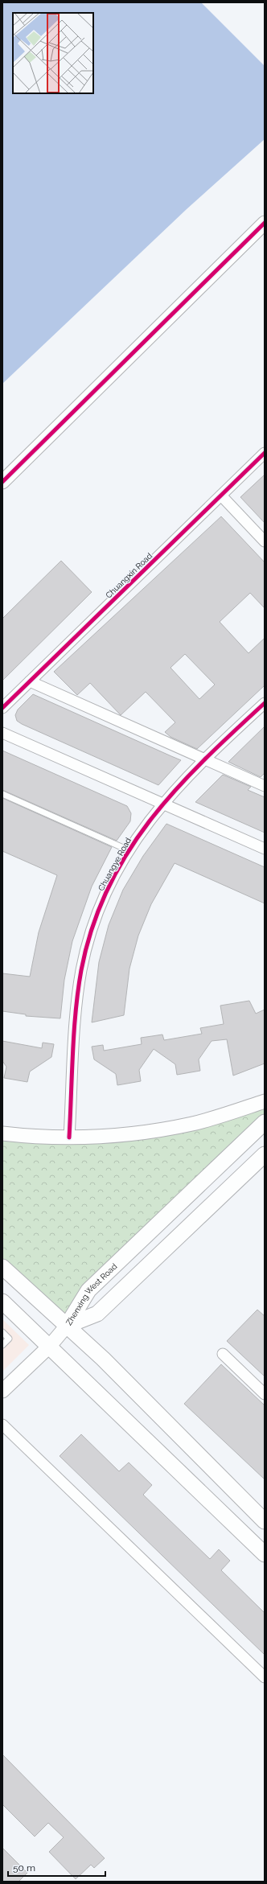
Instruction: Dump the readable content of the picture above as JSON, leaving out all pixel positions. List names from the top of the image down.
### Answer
{
  "streets": {
    "main road": ["Zhenxing West Road"],
    "street": ["Chuangxin Road", "Chuangye Road"]
  },
  "scale_bar": "50 m"
}
